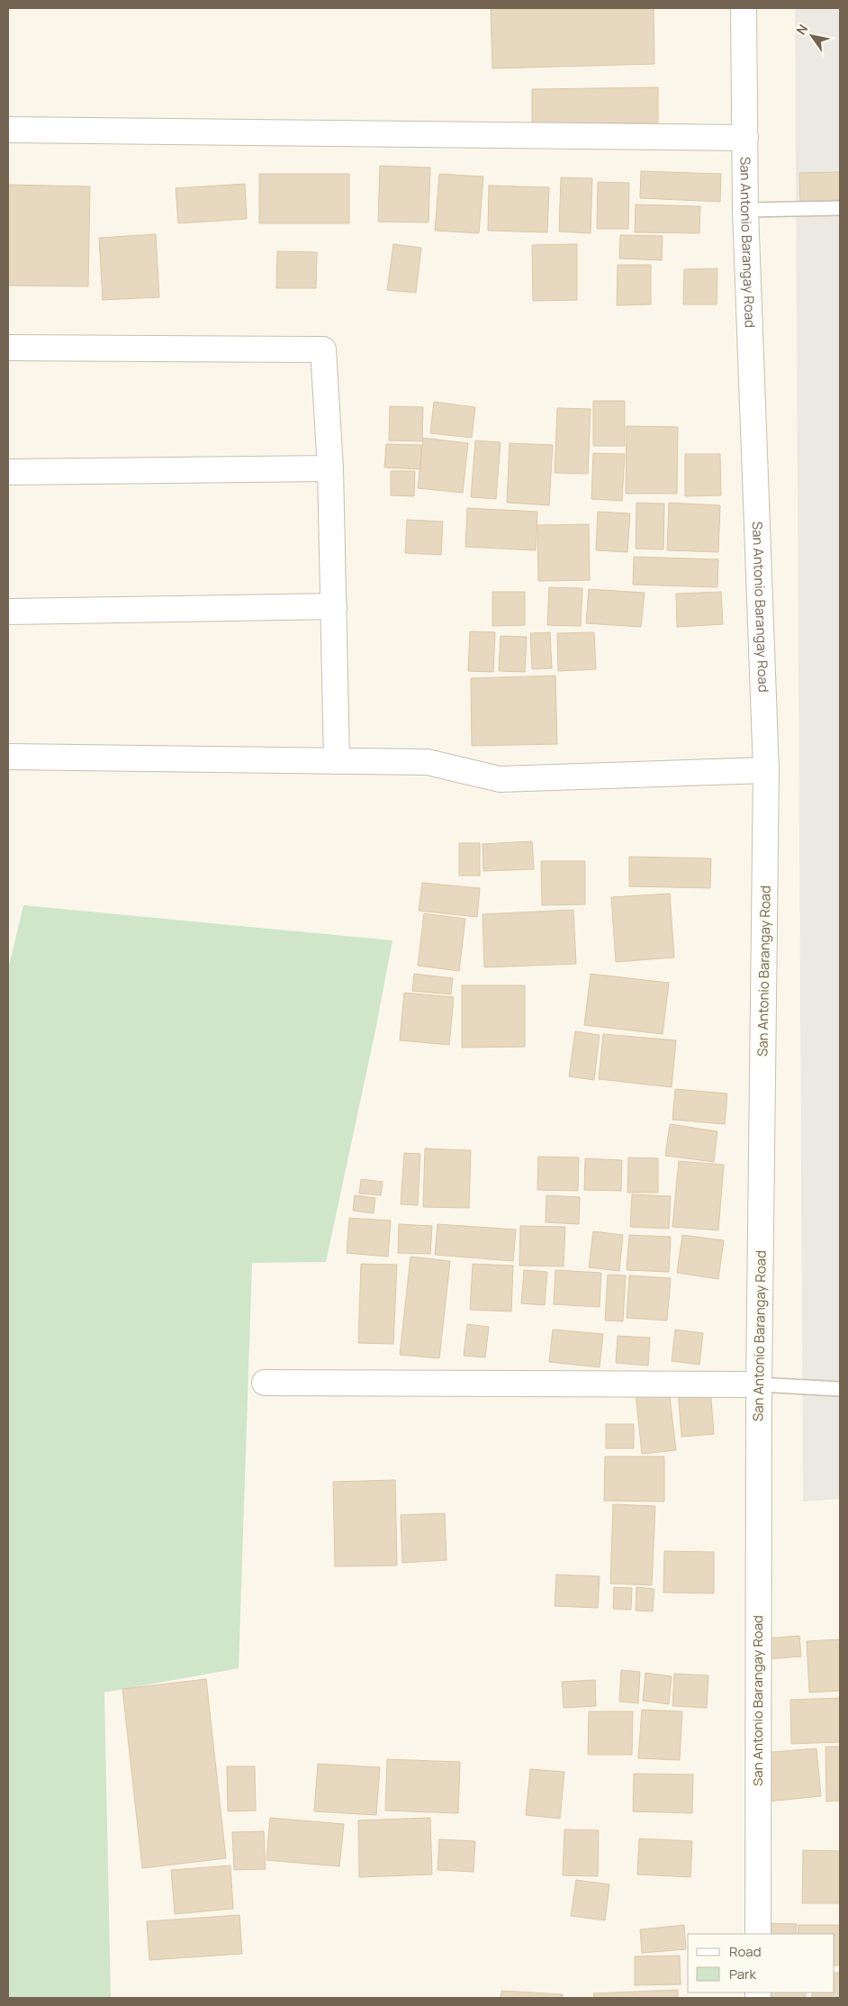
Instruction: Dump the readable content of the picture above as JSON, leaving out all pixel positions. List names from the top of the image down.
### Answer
{
  "streets": {
    "street": ["San Antonio Barangay Road"]
  },
  "legend": ["Road", "Park"],
  "north": "top left"
}
